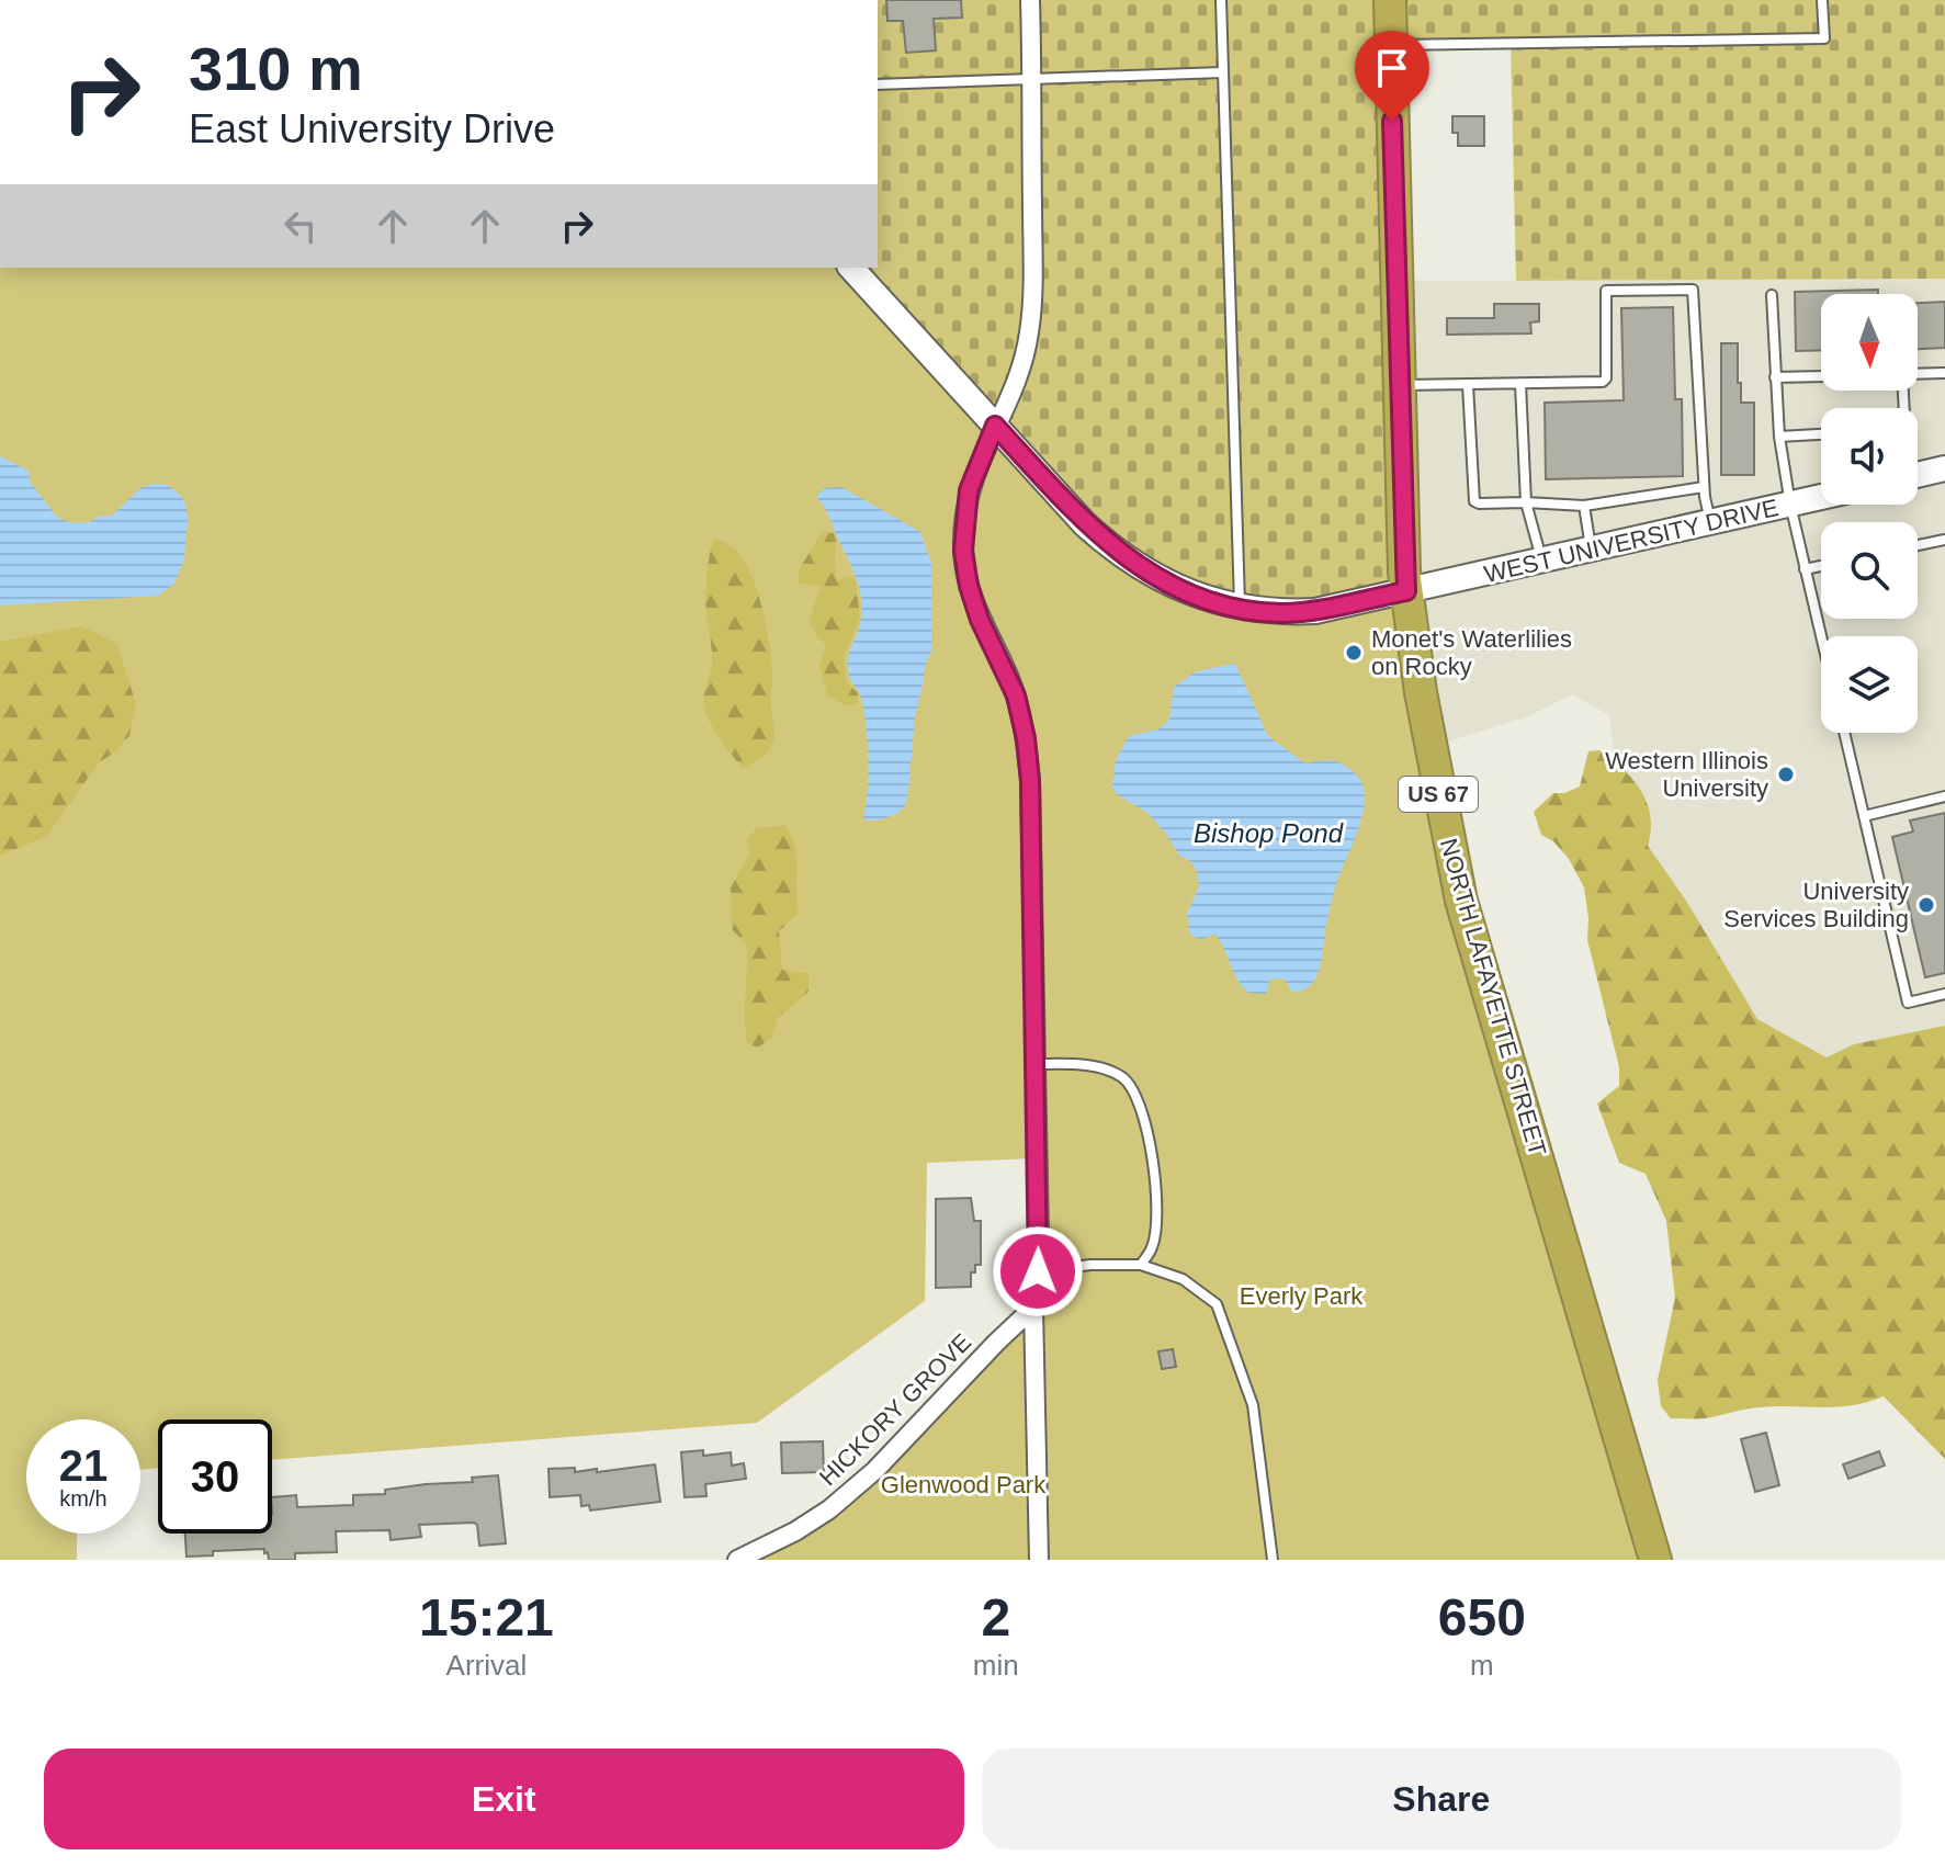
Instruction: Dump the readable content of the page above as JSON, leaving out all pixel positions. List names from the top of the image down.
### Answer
{
  "streets": {
    "highway": ["US 67", "NORTH LAFAYETTE STREET"],
    "main road": ["WEST UNIVERSITY DRIVE"],
    "street": ["HICKORY GROVE"]
  },
  "crossings": [
    ["WEST UNIVERSITY DRIVE", "NORTH LAFAYETTE STREET"]
  ],
  "water": ["Bishop Pond"],
  "parks": ["Everly Park", "Glenwood Park"],
  "places": ["Monet's Waterlilies on Rocky", "Western Illinois University", "University Services Building"],
  "north": "bottom",
  "page": {
    "turn": ["310 m", "East University Drive"],
    "speed": "21 km/h",
    "limit": "30",
    "eta": [
      "15:21",
      "Arrival",
      "2",
      "min",
      "650",
      "m"
    ],
    "buttons": ["Exit", "Share"]
  }
}
